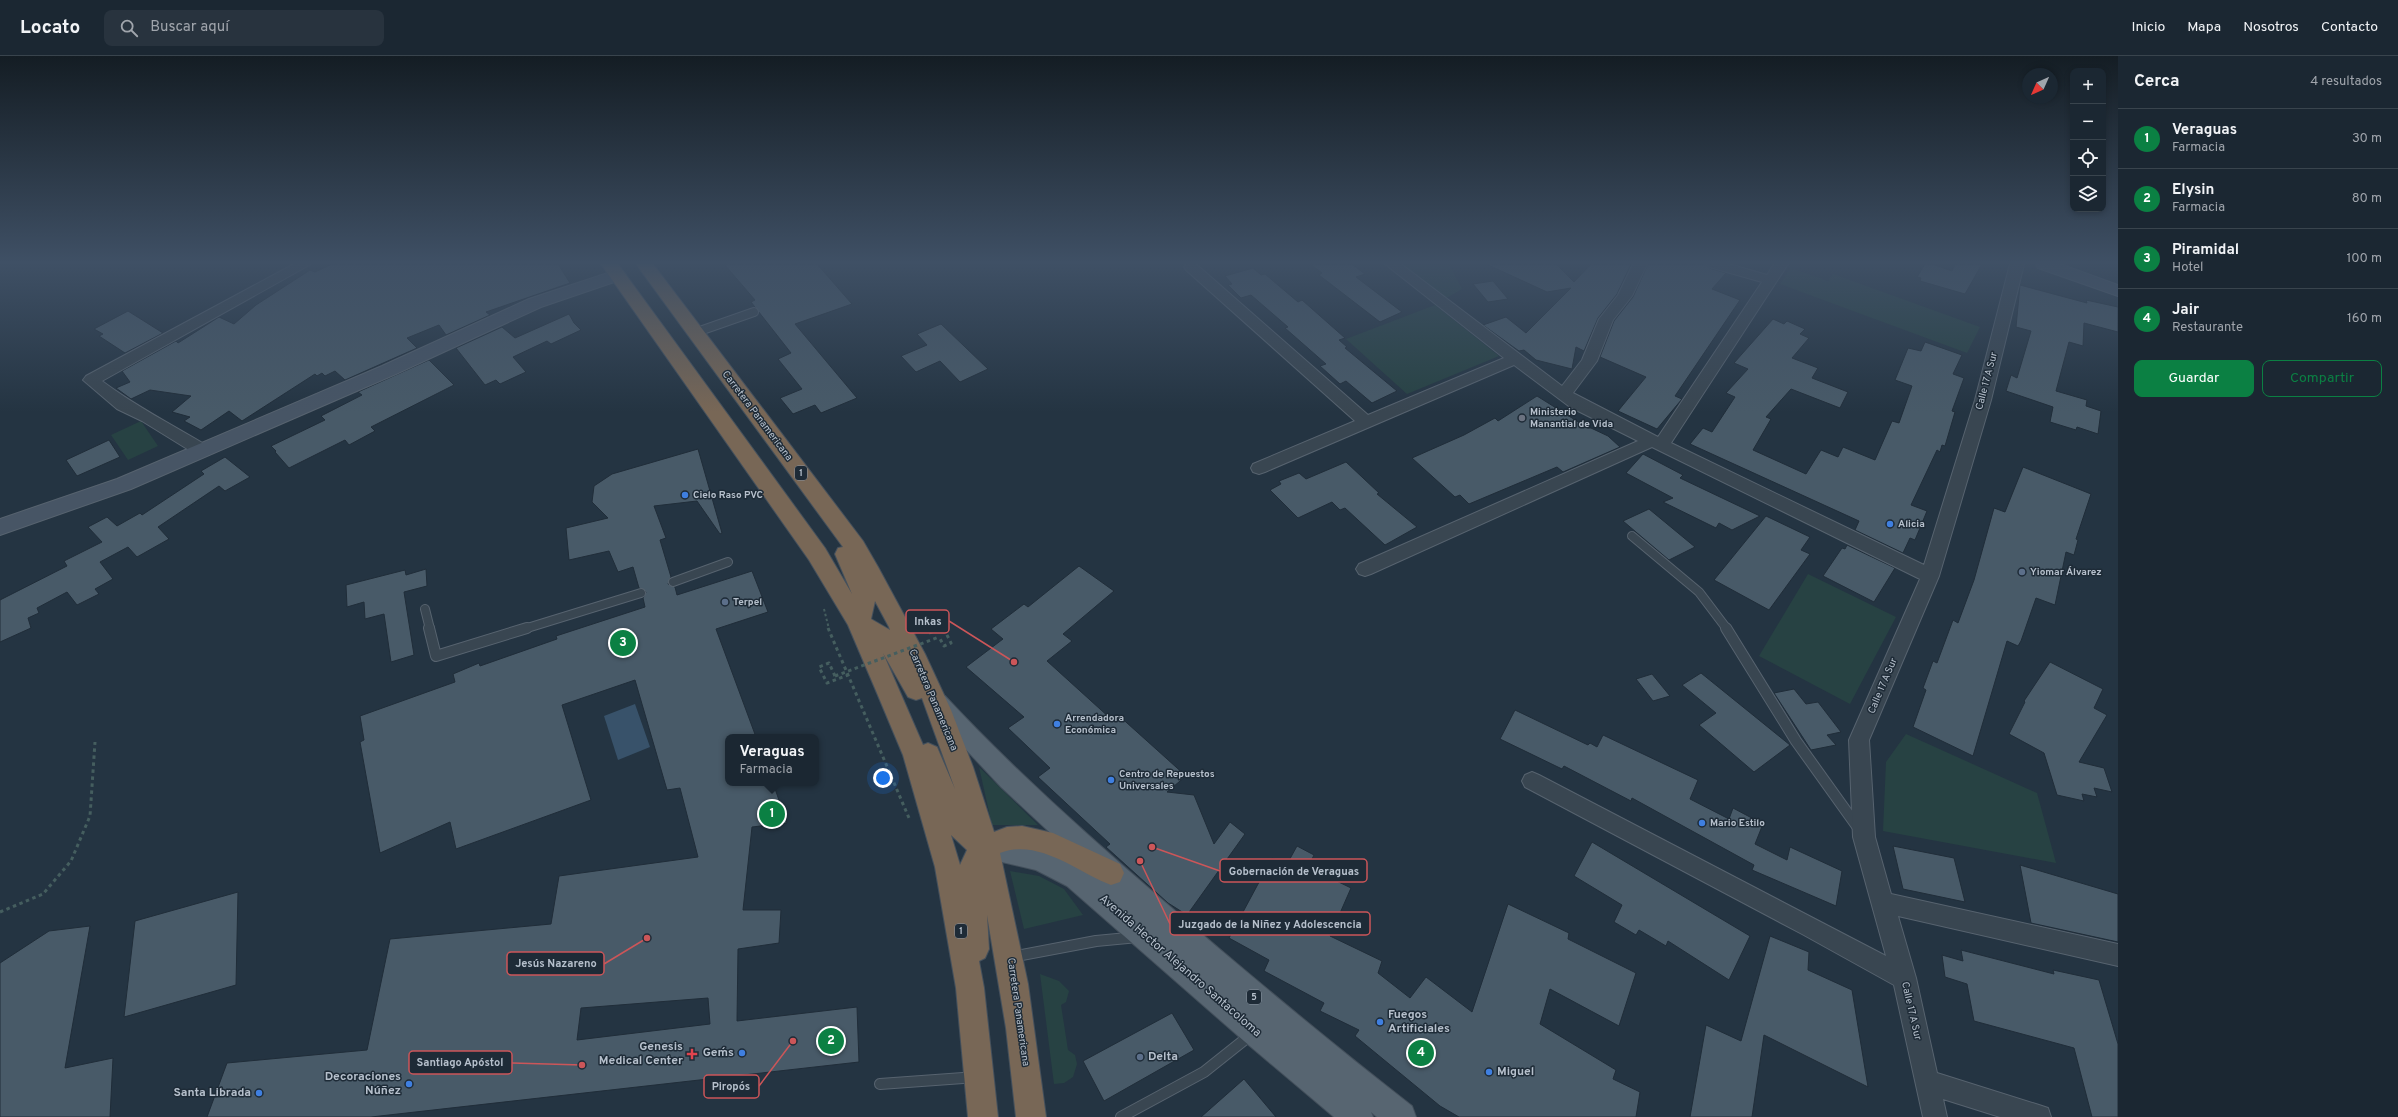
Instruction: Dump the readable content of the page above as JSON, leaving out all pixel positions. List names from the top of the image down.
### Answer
{
  "streets": {
    "highway": ["Carretera Panamericana", "1"],
    "main road": ["Avenida Hector Alejandro Santacoloma", "5"],
    "street": ["Calle 17 A Sur"]
  },
  "crossings": [
    ["Carretera Panamericana", "Avenida Hector Alejandro Santacoloma"],
    ["Carretera Panamericana", "5"]
  ],
  "places": {
    "other": [
      "Ministerio Manantial de Vida",
      "Cielo Raso PVC",
      "Alicia",
      "Yiomar Álvarez",
      "Terpel",
      "Inkas",
      "Arrendadora Económica",
      "Centro de Repuestos Universales",
      "Mario Estilo",
      "Gobernación de Veraguas",
      "Juzgado de la Niñez y Adolescencia",
      "Jesús Nazareno",
      "Fuegos Artificiales",
      "Piropo´s",
      "Gem´s",
      "Delta",
      "Santiago Apóstol",
      "Miguel",
      "Decoraciones Núñez",
      "Santa Librada"
    ],
    "health": ["Genesis Medical Center"]
  },
  "north": "bottom left",
  "page": {
    "header": "Locato",
    "search": "Buscar aquí",
    "nav": [
      "Inicio",
      "Mapa",
      "Nosotros",
      "Contacto"
    ],
    "heading": ["Cerca", "4 resultados"],
    "map_buttons": ["+", "−"],
    "list": [
      {
        "mark": "1",
        "name": "Veraguas",
        "note": "Farmacia",
        "value": "30 m"
      },
      {
        "mark": "2",
        "name": "Elysin",
        "note": "Farmacia",
        "value": "80 m"
      },
      {
        "mark": "3",
        "name": "Piramidal",
        "note": "Hotel",
        "value": "100 m"
      },
      {
        "mark": "4",
        "name": "Jair",
        "note": "Restaurante",
        "value": "160 m"
      }
    ],
    "buttons": ["Guardar", "Compartir"],
    "pins": [
      "3",
      "1",
      "2",
      "4"
    ],
    "popup": ["Veraguas", "Farmacia"]
  }
}
